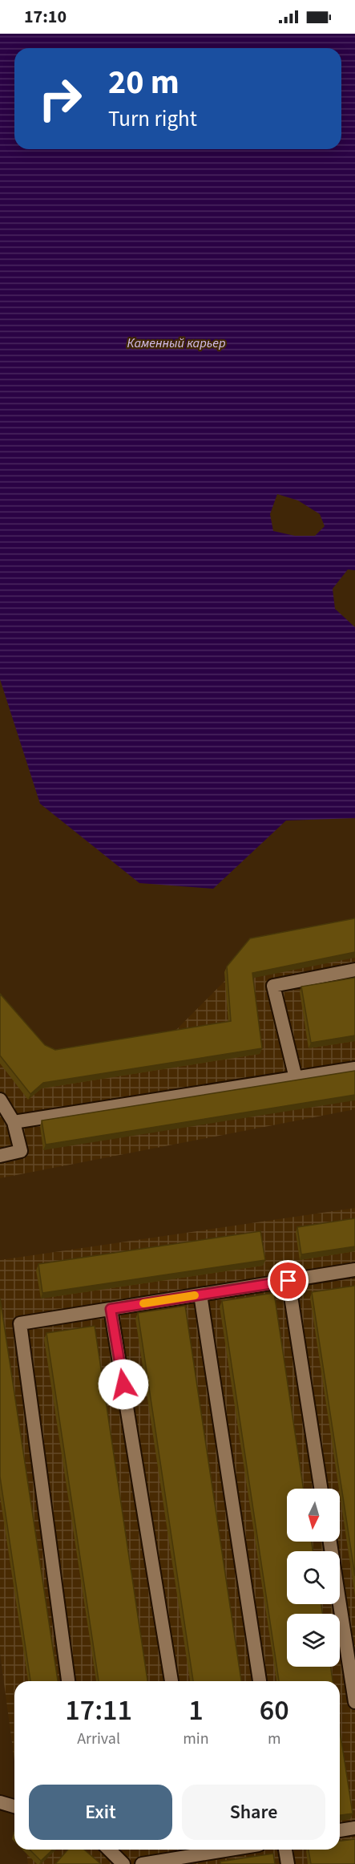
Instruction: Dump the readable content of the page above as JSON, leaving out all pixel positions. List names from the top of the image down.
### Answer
{
  "water": ["Каменный карьер"],
  "north": "bottom",
  "page": {
    "status": "17:10",
    "turn": ["20 m", "Turn right"],
    "eta": [
      "17:11",
      "Arrival",
      "1",
      "min",
      "60",
      "m"
    ],
    "buttons": ["Exit", "Share"]
  }
}
